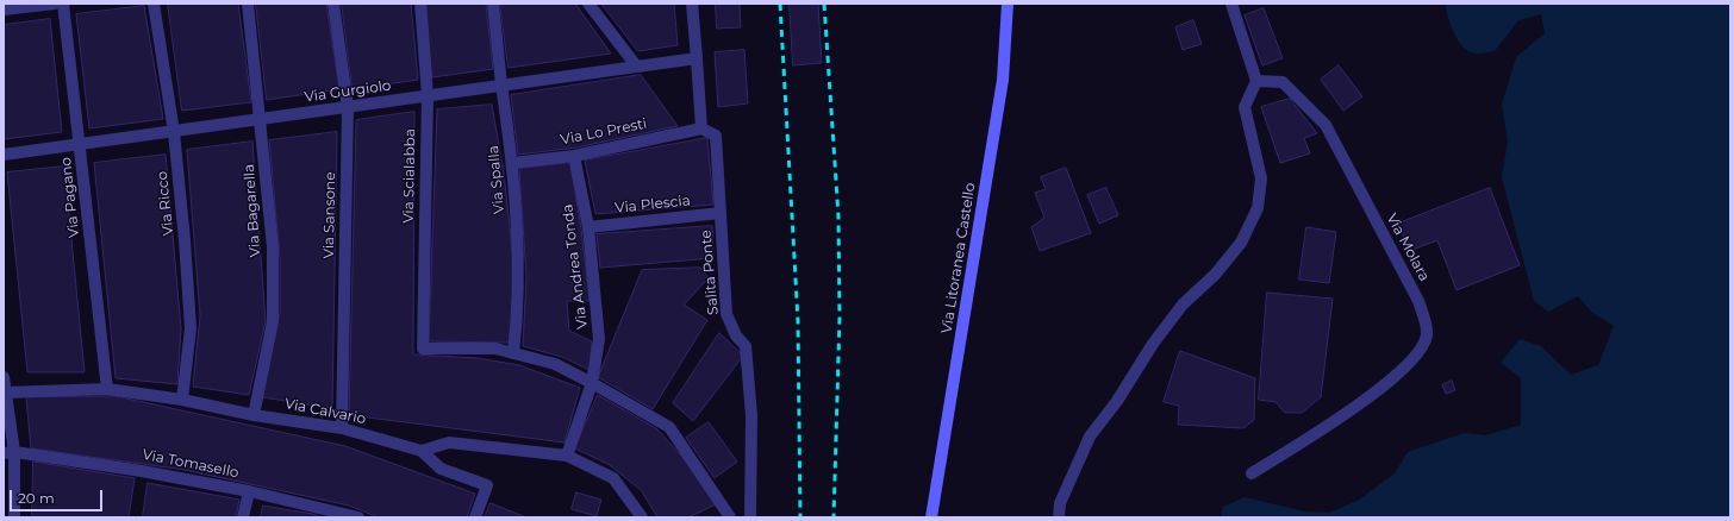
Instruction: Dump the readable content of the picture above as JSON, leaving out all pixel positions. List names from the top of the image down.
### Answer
{
  "streets": {
    "main road": ["Via Litoranea Castello"],
    "street": [
      "Via Gurgiolo",
      "Via Lo Presti",
      "Via Scialabba",
      "Via Spalla",
      "Via Pagano",
      "Via Ricco",
      "Via Plescia",
      "Via Bagarella",
      "Via Sansone",
      "Via Molara",
      "Via Andrea Tonda",
      "Salita Ponte",
      "Via Calvario",
      "Via Tomasello"
    ]
  },
  "crossings": [
    ["Via Gurgiolo", "Via Scialabba"],
    ["Via Gurgiolo", "Via Spalla"],
    ["Via Gurgiolo", "Via Pagano"],
    ["Via Gurgiolo", "Via Ricco"],
    ["Via Gurgiolo", "Via Bagarella"],
    ["Via Gurgiolo", "Via Sansone"],
    ["Via Lo Presti", "Via Spalla"],
    ["Via Lo Presti", "Via Andrea Tonda"],
    ["Via Lo Presti", "Salita Ponte"],
    ["Via Scialabba", "Via Spalla"],
    ["Via Pagano", "Via Calvario"],
    ["Via Ricco", "Via Calvario"],
    ["Via Plescia", "Via Andrea Tonda"],
    ["Via Plescia", "Salita Ponte"],
    ["Via Bagarella", "Via Calvario"],
    ["Via Sansone", "Via Calvario"]
  ],
  "scale_bar": "20 m"
}
